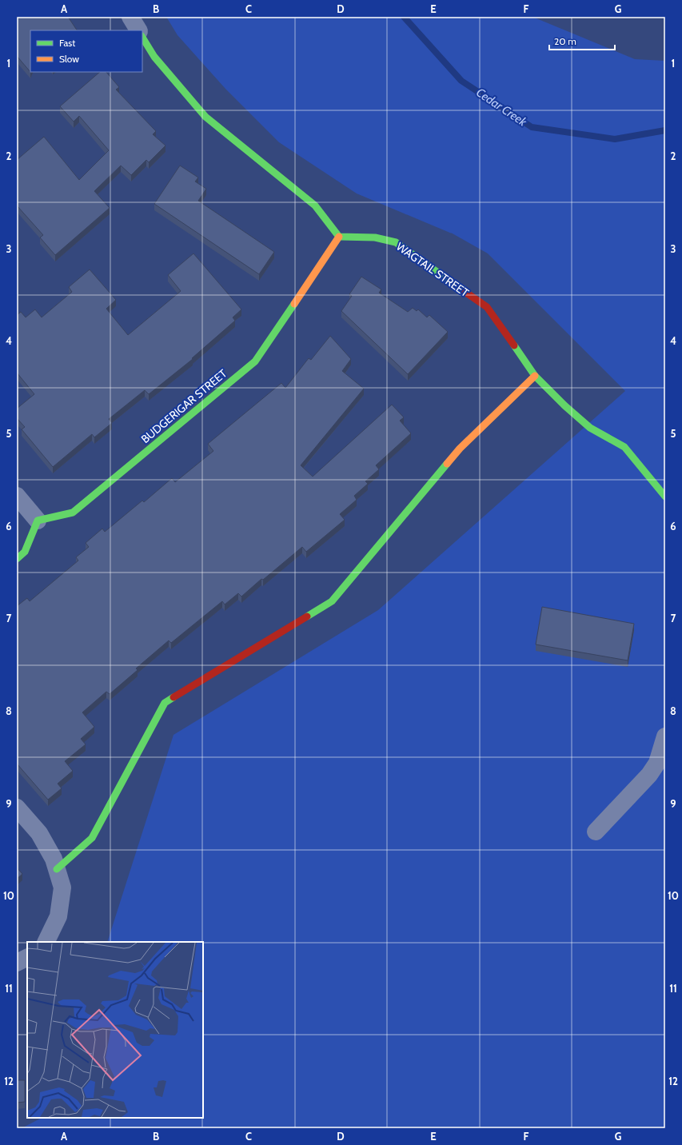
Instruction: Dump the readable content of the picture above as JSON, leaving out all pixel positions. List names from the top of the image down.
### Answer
{
  "streets": {
    "street": ["WAGTAIL STREET", "BUDGERIGAR STREET"]
  },
  "crossings": [
    ["WAGTAIL STREET", "BUDGERIGAR STREET"]
  ],
  "water": ["Cedar Creek"],
  "legend": ["Fast", "Slow"],
  "scale_bar": "20 m",
  "grid": {
    "columns": [
      "A",
      "B",
      "C",
      "D",
      "E",
      "F",
      "G"
    ],
    "rows": [
      "1",
      "2",
      "3",
      "4",
      "5",
      "6",
      "7",
      "8",
      "9",
      "10",
      "11",
      "12"
    ]
  }
}
